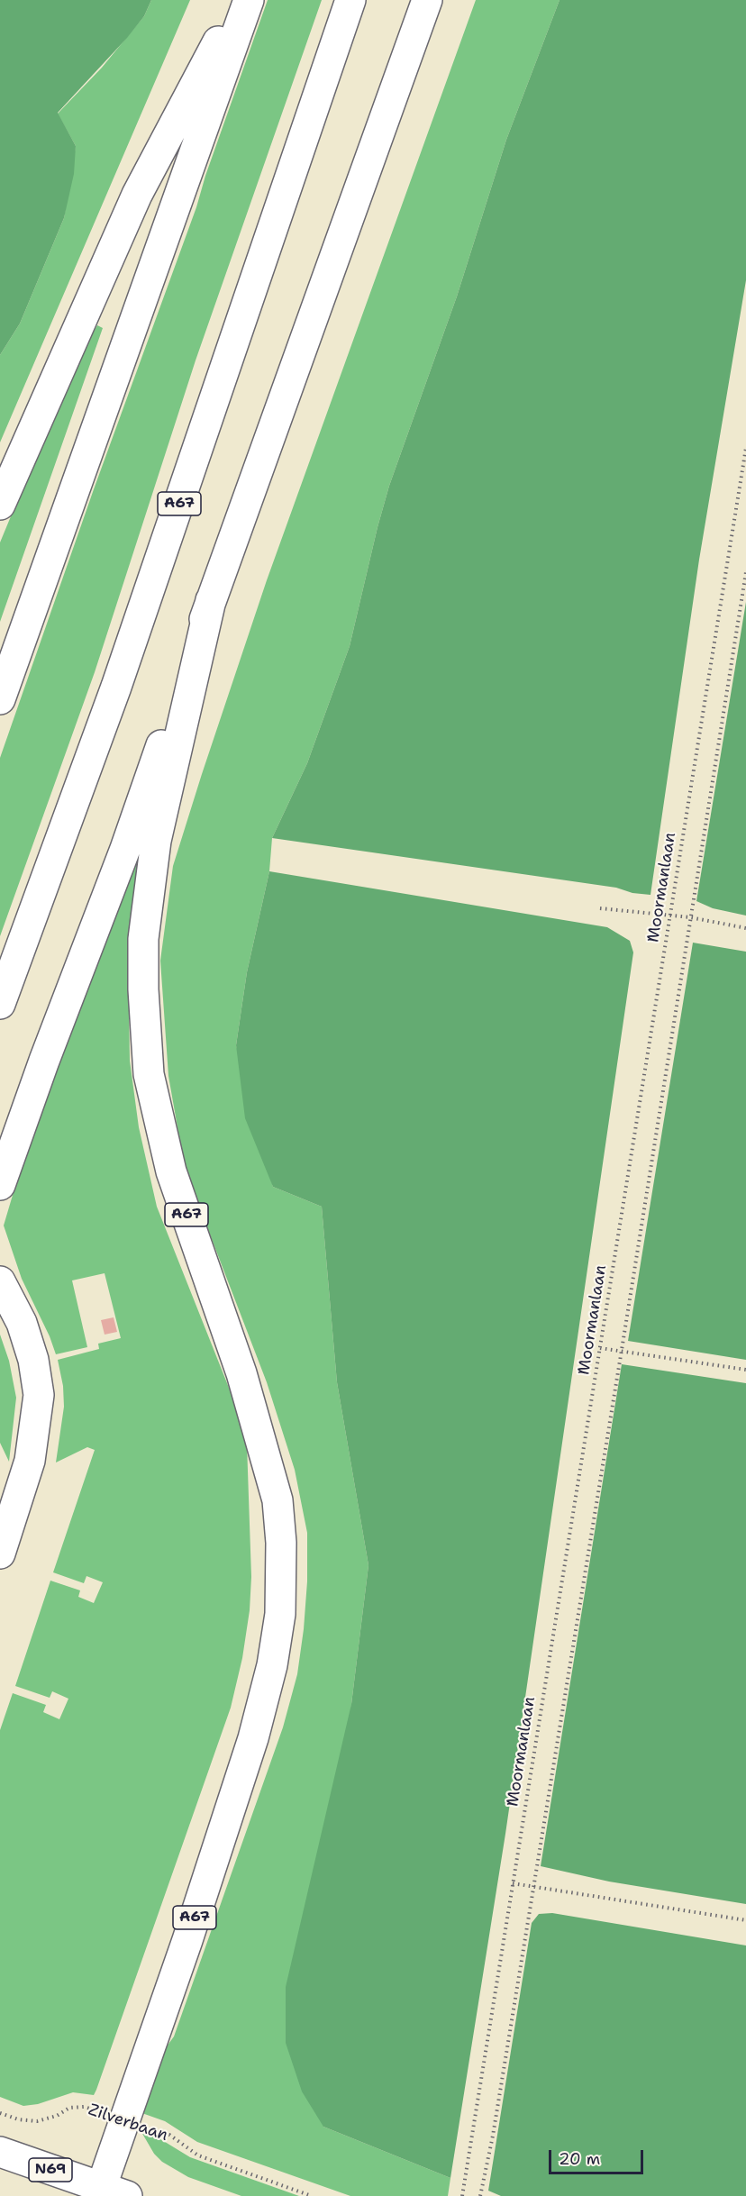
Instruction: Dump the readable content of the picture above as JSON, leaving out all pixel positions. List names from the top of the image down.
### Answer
{
  "streets": {
    "main road": ["A67", "N69"],
    "path": ["Moormanlaan", "Zilverbaan"]
  },
  "crossings": [
    ["A67", "Zilverbaan"],
    ["A67", "N69"]
  ],
  "scale_bar": "20 m"
}
